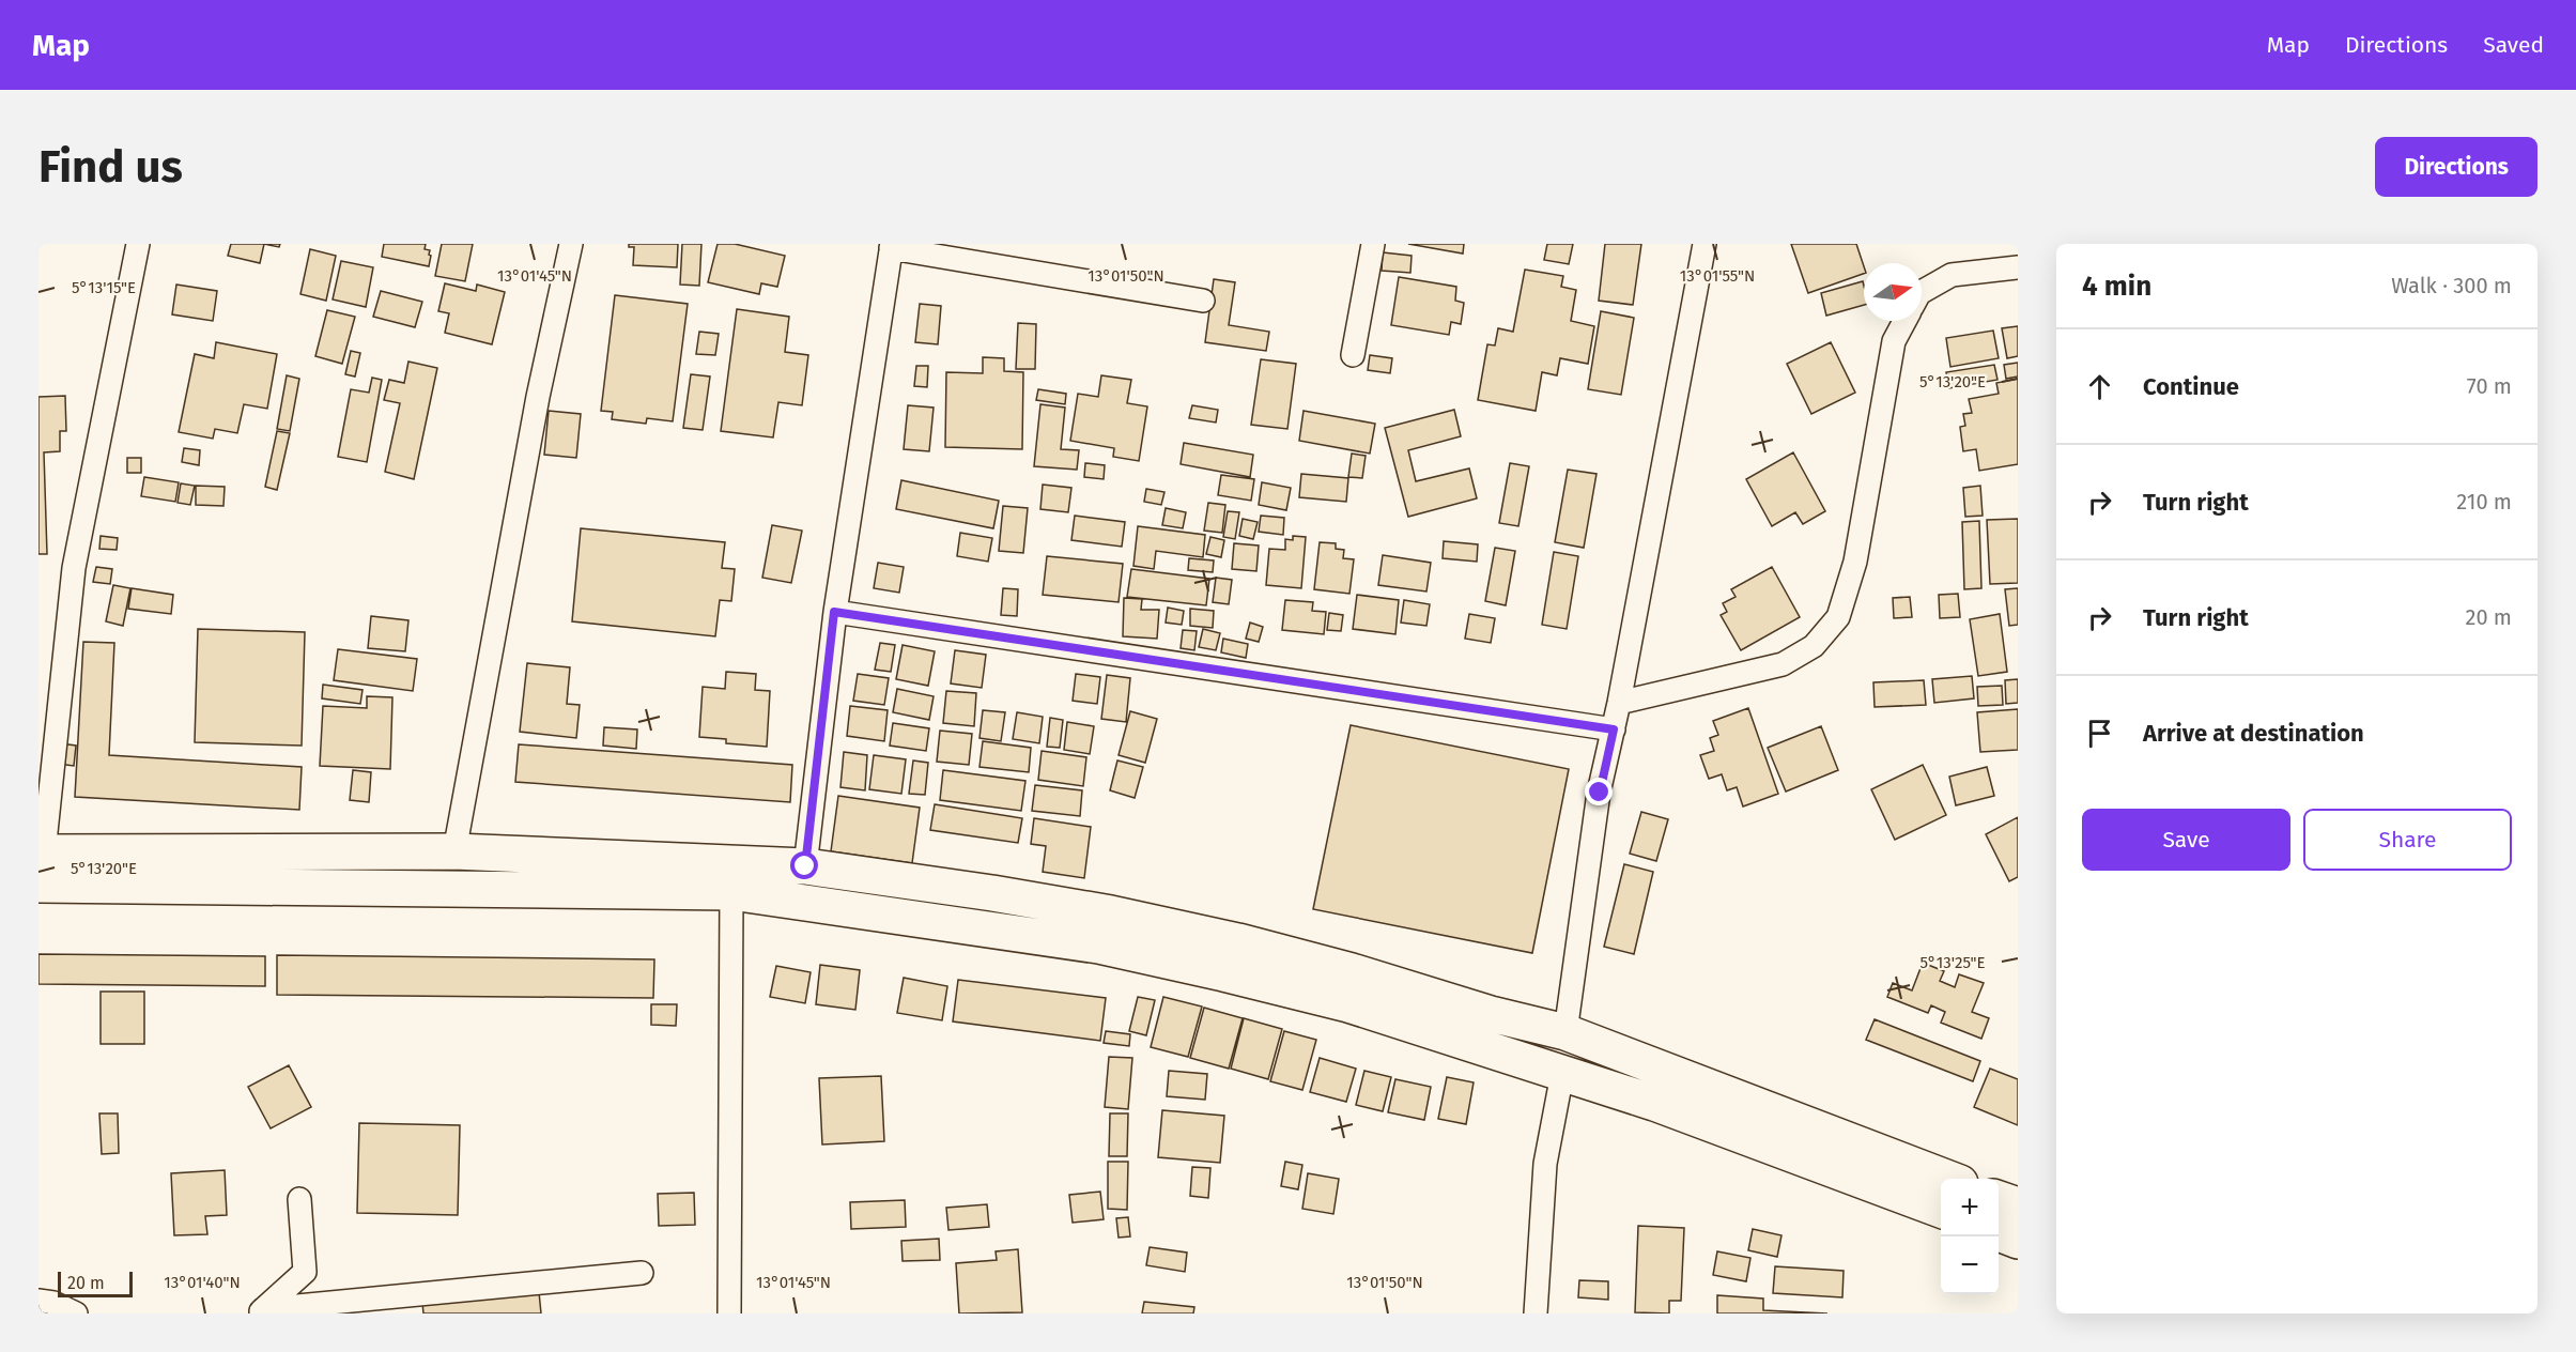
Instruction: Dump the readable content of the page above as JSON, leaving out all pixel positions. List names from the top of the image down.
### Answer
{
  "scale_bar": "20 m",
  "north": "right",
  "page": {
    "header": "Map",
    "nav": ["Map", "Directions", "Saved"],
    "buttons": [
      "Directions",
      ["Save", "Share"]
    ],
    "title": "Find us",
    "heading": ["4 min", "Walk · 300 m"],
    "list": [
      ["Continue", "70 m"],
      ["Turn right", "210 m"],
      ["Turn right", "20 m"],
      "Arrive at destination"
    ],
    "map_buttons": ["+", "−"],
    "scale": "20 m"
  },
  "coordinates": [
    "13°01'45\"N",
    "13°01'50\"N",
    "13°01'55\"N",
    "5°13'15\"E",
    "5°13'20\"E",
    "5°13'25\"E",
    "13°01'40\"N"
  ]
}
